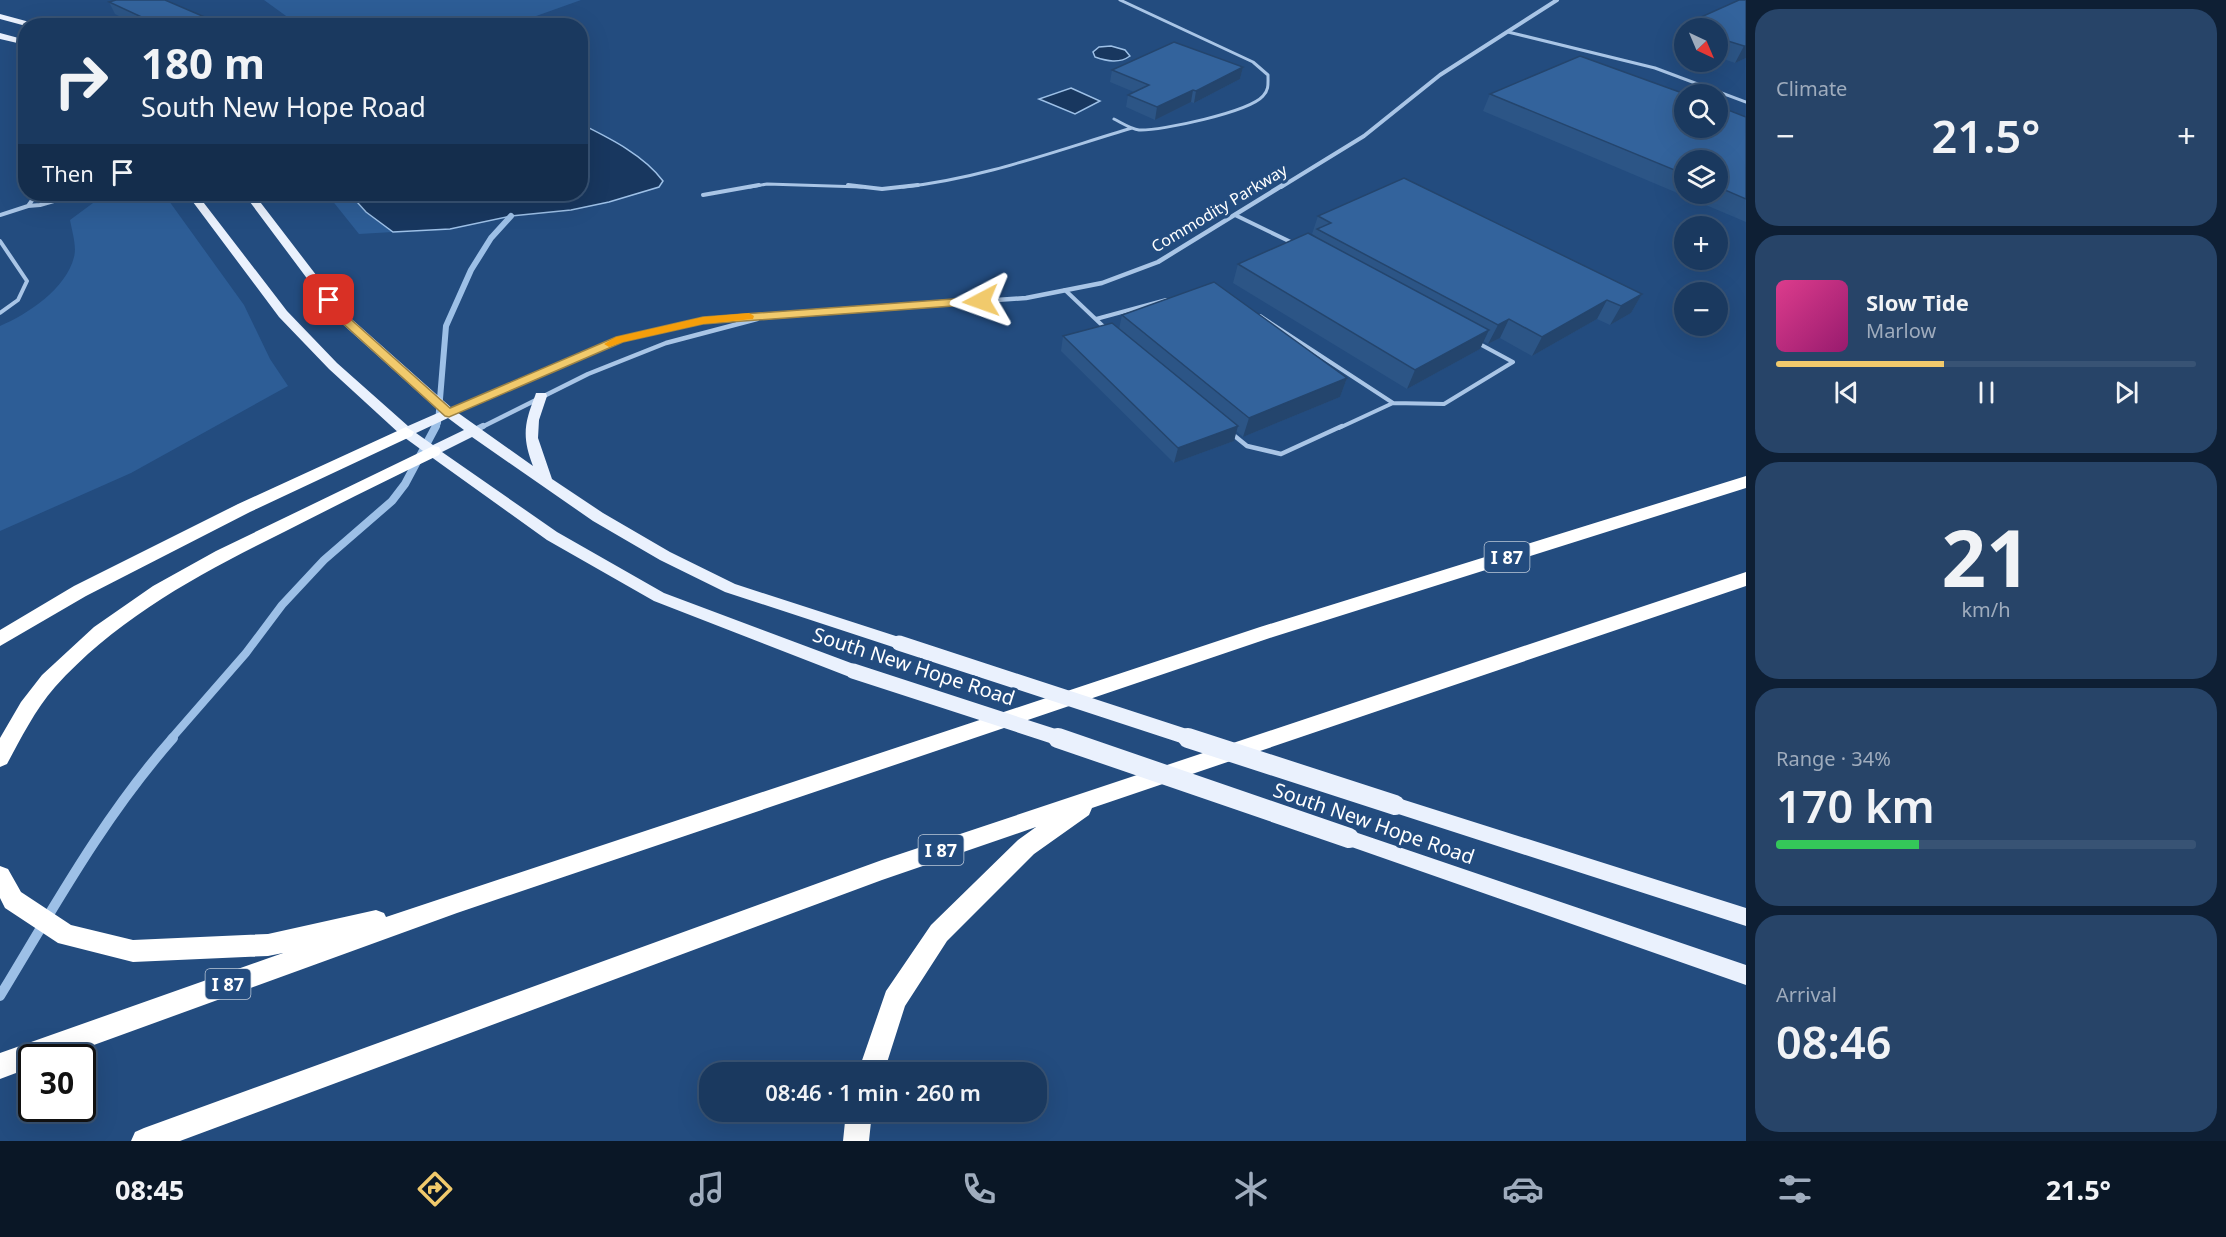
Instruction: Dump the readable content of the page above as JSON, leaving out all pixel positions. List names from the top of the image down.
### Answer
{
  "streets": {
    "highway": ["I 87"],
    "main road": ["South New Hope Road"],
    "street": ["Commodity Parkway"]
  },
  "crossings": [
    ["Commodity Parkway", "South New Hope Road"]
  ],
  "north": "bottom right",
  "page": {
    "tile": [
      "Climate",
      ["21", "km/h"],
      ["Range · 34%", "170 km"],
      ["Arrival", "08:46"]
    ],
    "map_buttons": ["+", "−"],
    "turn": ["180 m", "South New Hope Road"],
    "heat": ["−", "21.5°", "+"],
    "then": "Then",
    "song": ["Slow Tide", "Marlow"],
    "limit": "30",
    "trip": "08:46 · 1 min · 260 m",
    "tabs": ["08:45", "21.5°"]
  }
}
